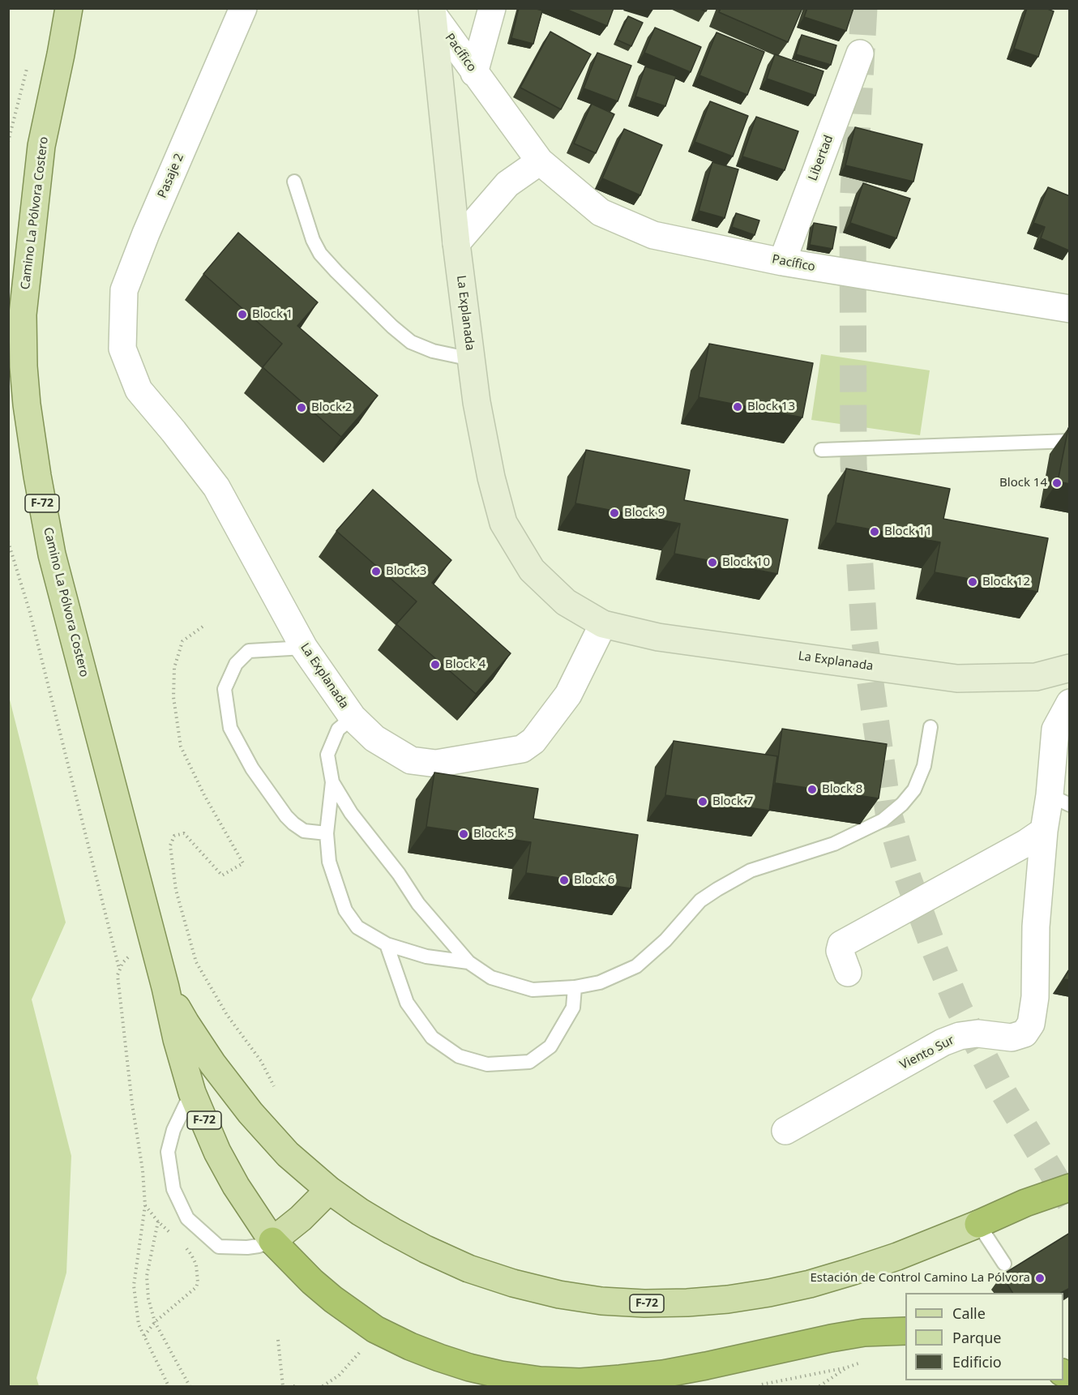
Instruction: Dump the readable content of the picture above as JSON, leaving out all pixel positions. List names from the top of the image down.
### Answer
{
  "streets": {
    "main road": ["Camino La Pólvora Costero", "F-72"],
    "street": [
      "Pacífico",
      "Libertad",
      "Pasaje 2",
      "La Explanada",
      "Viento Sur"
    ]
  },
  "crossings": [
    ["Pacífico", "Libertad"],
    ["Pacífico", "La Explanada"],
    ["Pasaje 2", "La Explanada"]
  ],
  "places": [
    "Block 1",
    "Block 13",
    "Block 2",
    "Block 14",
    "Block 9",
    "Block 11",
    "Block 10",
    "Block 3",
    "Block 12",
    "Block 4",
    "Block 8",
    "Block 7",
    "Block 5",
    "Block 6",
    "Estación de Control Camino La Pólvora"
  ],
  "legend": ["Calle", "Parque", "Edificio"]
}
